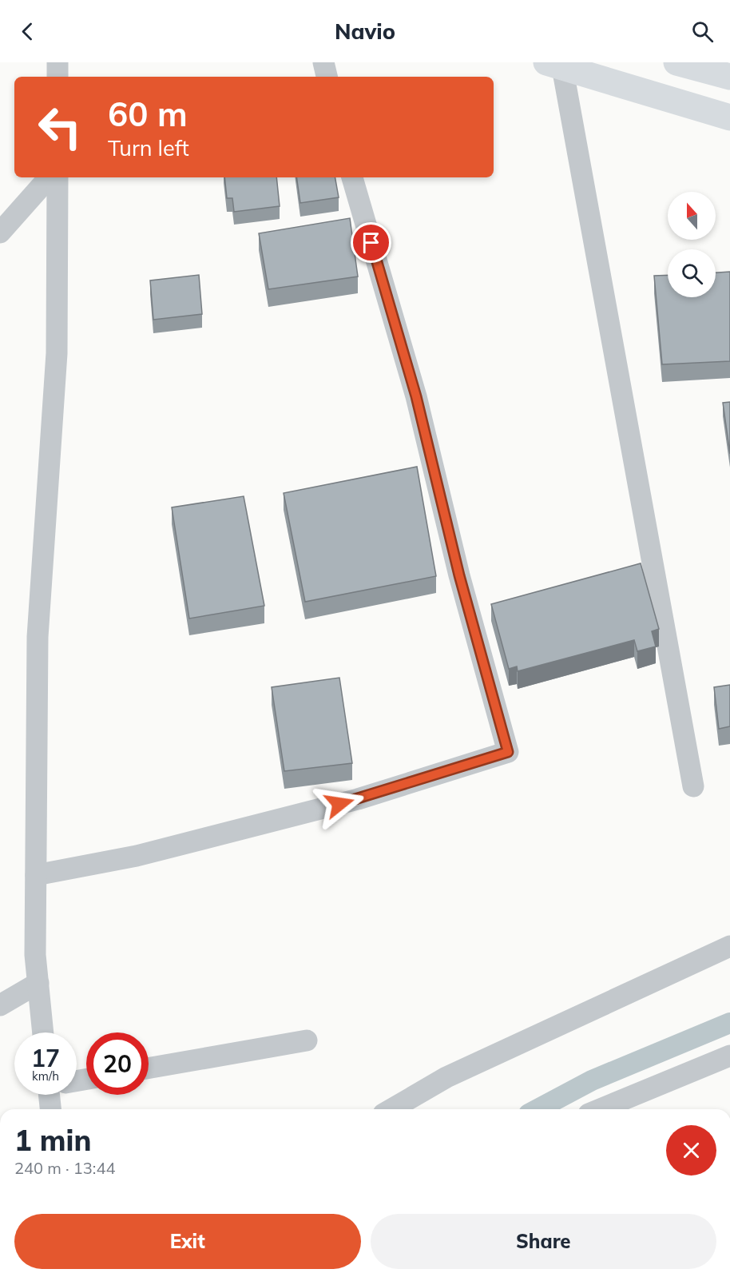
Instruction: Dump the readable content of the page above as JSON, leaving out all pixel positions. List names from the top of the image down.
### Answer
{
  "north": "top",
  "page": {
    "header": "Navio",
    "turn": ["60 m", "Turn left"],
    "speed": "17 km/h",
    "limit": "20",
    "heading": ["1 min", "240 m · 13:44"],
    "buttons": ["Exit", "Share"]
  }
}
